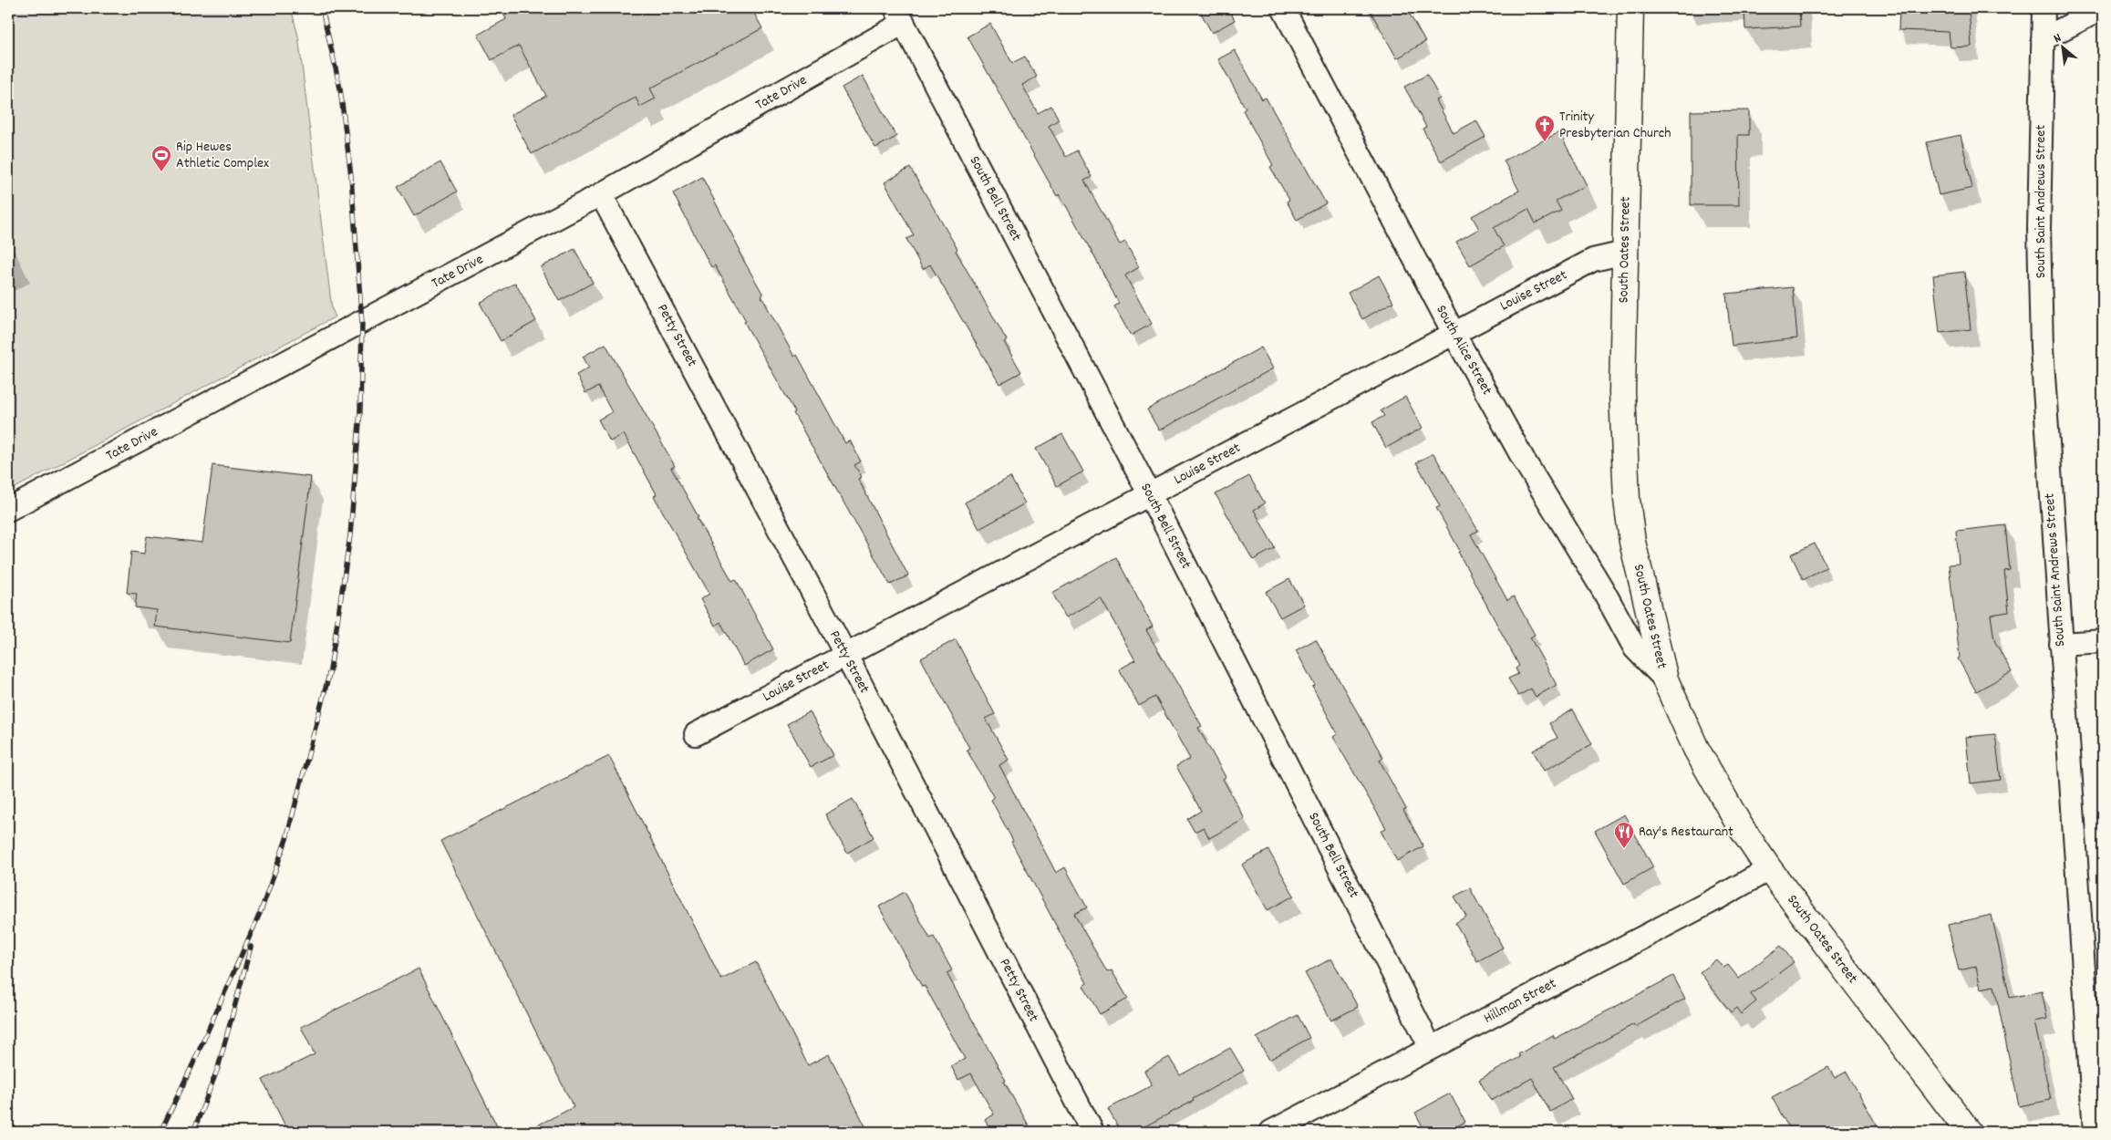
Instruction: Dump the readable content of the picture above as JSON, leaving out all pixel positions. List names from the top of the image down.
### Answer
{
  "streets": {
    "main road": ["South Oates Street"],
    "street": [
      "Tate Drive",
      "South Bell Street",
      "South Saint Andrews Street",
      "Louise Street",
      "Petty Street",
      "South Alice Street",
      "Hillman Street"
    ]
  },
  "crossings": [
    ["Tate Drive", "South Bell Street"],
    ["Tate Drive", "Petty Street"],
    ["South Bell Street", "Louise Street"],
    ["South Bell Street", "Hillman Street"],
    ["South Oates Street", "Louise Street"],
    ["South Oates Street", "South Alice Street"],
    ["South Oates Street", "Hillman Street"],
    ["Louise Street", "Petty Street"],
    ["Louise Street", "South Alice Street"]
  ],
  "places": {
    "church": ["Trinity Presbyterian Church"],
    "sports": ["Rip Hewes Athletic Complex"],
    "restaurant": ["Ray's Restaurant"]
  },
  "north": "top left"
}
